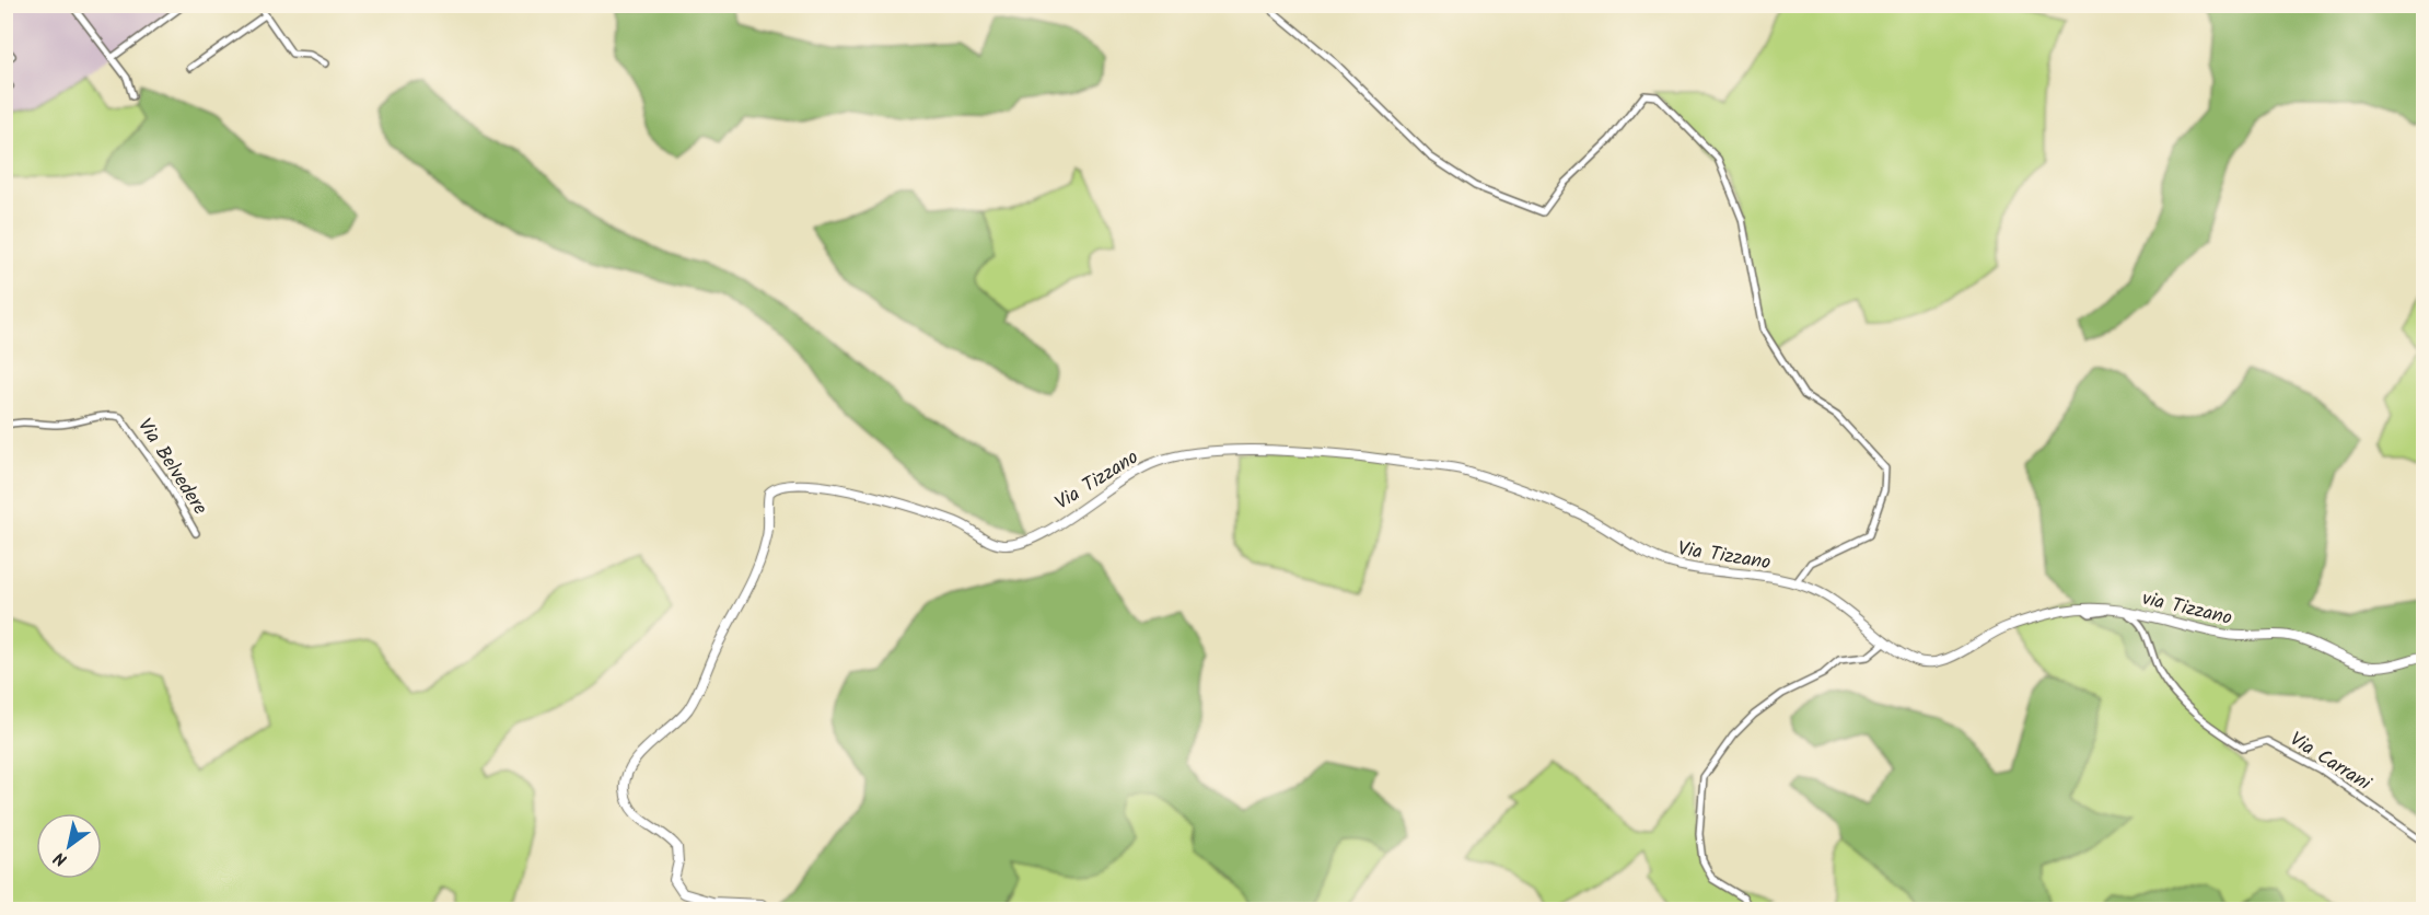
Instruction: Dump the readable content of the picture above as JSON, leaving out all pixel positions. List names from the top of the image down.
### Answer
{
  "streets": {
    "street": [
      "Via Belvedere",
      "Via Tizzano",
      "via Tizzano",
      "Via Carrani"
    ]
  },
  "crossings": [
    ["Via Tizzano", "via Tizzano"],
    ["Via Tizzano", "Via Carrani"],
    ["via Tizzano", "Via Carrani"]
  ],
  "north": "bottom left"
}
